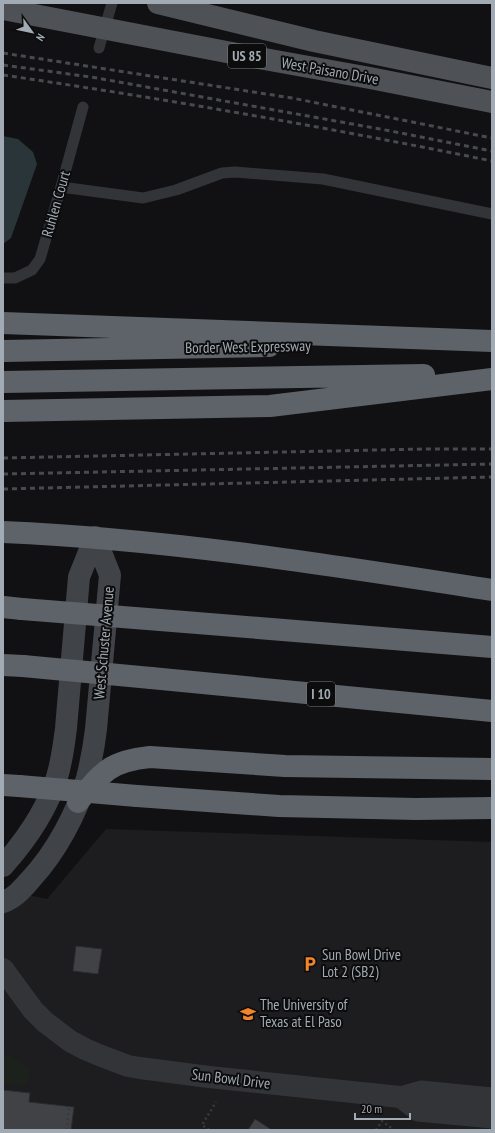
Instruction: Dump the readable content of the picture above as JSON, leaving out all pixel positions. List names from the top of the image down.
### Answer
{
  "streets": {
    "highway": ["Border West Expressway", "I 10"],
    "main road": ["US 85", "West Paisano Drive", "West Schuster Avenue"],
    "street": ["Sun Bowl Drive"],
    "lane": ["Ruhlen Court"]
  },
  "places": {
    "parking": ["Sun Bowl Drive Lot 2 (SB2)"],
    "school or university": ["The University of Texas at El Paso"]
  },
  "scale_bar": "20 m",
  "north": "bottom right"
}
